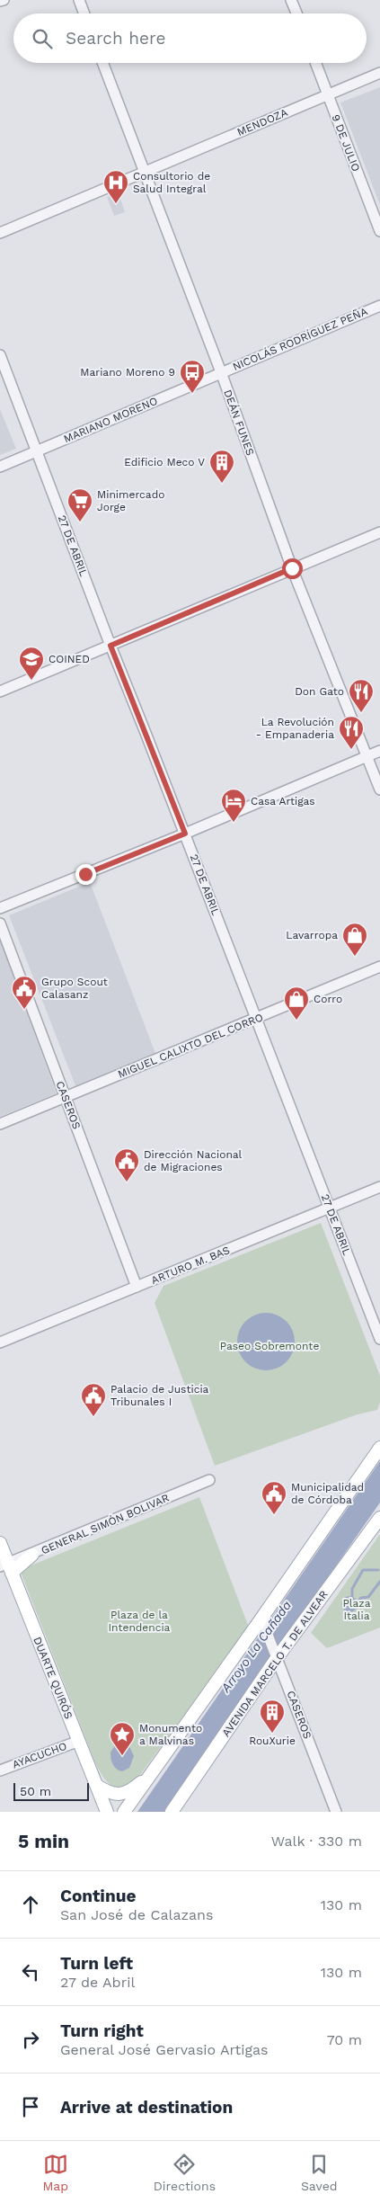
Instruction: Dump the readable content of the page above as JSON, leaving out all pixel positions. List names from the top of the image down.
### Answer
{
  "streets": {
    "main road": ["AVENIDA MARCELO T. DE ALVEAR", "DUARTE QUIRÓS"],
    "street": [
      "MENDOZA",
      "9 DE JULIO",
      "NICOLÁS RODRÍGUEZ PEÑA",
      "MARIANO MORENO",
      "DEÁN FUNES",
      "27 DE ABRIL",
      "MIGUEL CALIXTO DEL CORRO",
      "CASEROS",
      "ARTURO M. BAS",
      "GENERAL SIMÓN BOLIVAR",
      "AYACUCHO"
    ]
  },
  "crossings": [
    ["MENDOZA", "9 DE JULIO"],
    ["MENDOZA", "DEÁN FUNES"],
    ["NICOLÁS RODRÍGUEZ PEÑA", "MARIANO MORENO"],
    ["NICOLÁS RODRÍGUEZ PEÑA", "DEÁN FUNES"],
    ["MARIANO MORENO", "DEÁN FUNES"],
    ["MARIANO MORENO", "27 DE ABRIL"],
    ["27 DE ABRIL", "MIGUEL CALIXTO DEL CORRO"],
    ["27 DE ABRIL", "ARTURO M. BAS"],
    ["MIGUEL CALIXTO DEL CORRO", "CASEROS"],
    ["CASEROS", "ARTURO M. BAS"],
    ["CASEROS", "AVENIDA MARCELO T. DE ALVEAR"],
    ["DUARTE QUIRÓS", "AYACUCHO"]
  ],
  "water": ["Arroyo La Cañada"],
  "parks": ["Paseo Sobremonte", "Plaza Italia", "Plaza de la Intendencia"],
  "places": {
    "hospital": ["Consultorio de Salud Integral"],
    "bus stop": ["Mariano Moreno 9"],
    "building": ["Edificio Meco V", "RouXurie"],
    "supermarket": ["Minimercado Jorge"],
    "school or university": ["COINED"],
    "restaurant": ["Don Gato", "La Revolución - Empanaderia"],
    "hotel": ["Casa Artigas"],
    "shop": ["Lavarropa", "Corro"],
    "public building": [
      "Grupo Scout Calasanz",
      "Dirección Nacional de Migraciones",
      "Palacio de Justicia Tribunales I",
      "Municipalidad de Córdoba"
    ],
    "place": ["Monumento a Malvinas"]
  },
  "scale_bar": "50 m",
  "page": {
    "search": "Search here",
    "scale": "50 m",
    "heading": ["5 min", "Walk · 330 m"],
    "list": [
      ["Continue", "San José de Calazans", "130 m"],
      ["Turn left", "27 de Abril", "130 m"],
      ["Turn right", "General José Gervasio Artigas", "70 m"],
      "Arrive at destination"
    ],
    "nav": ["Map", "Directions", "Saved"]
  }
}
